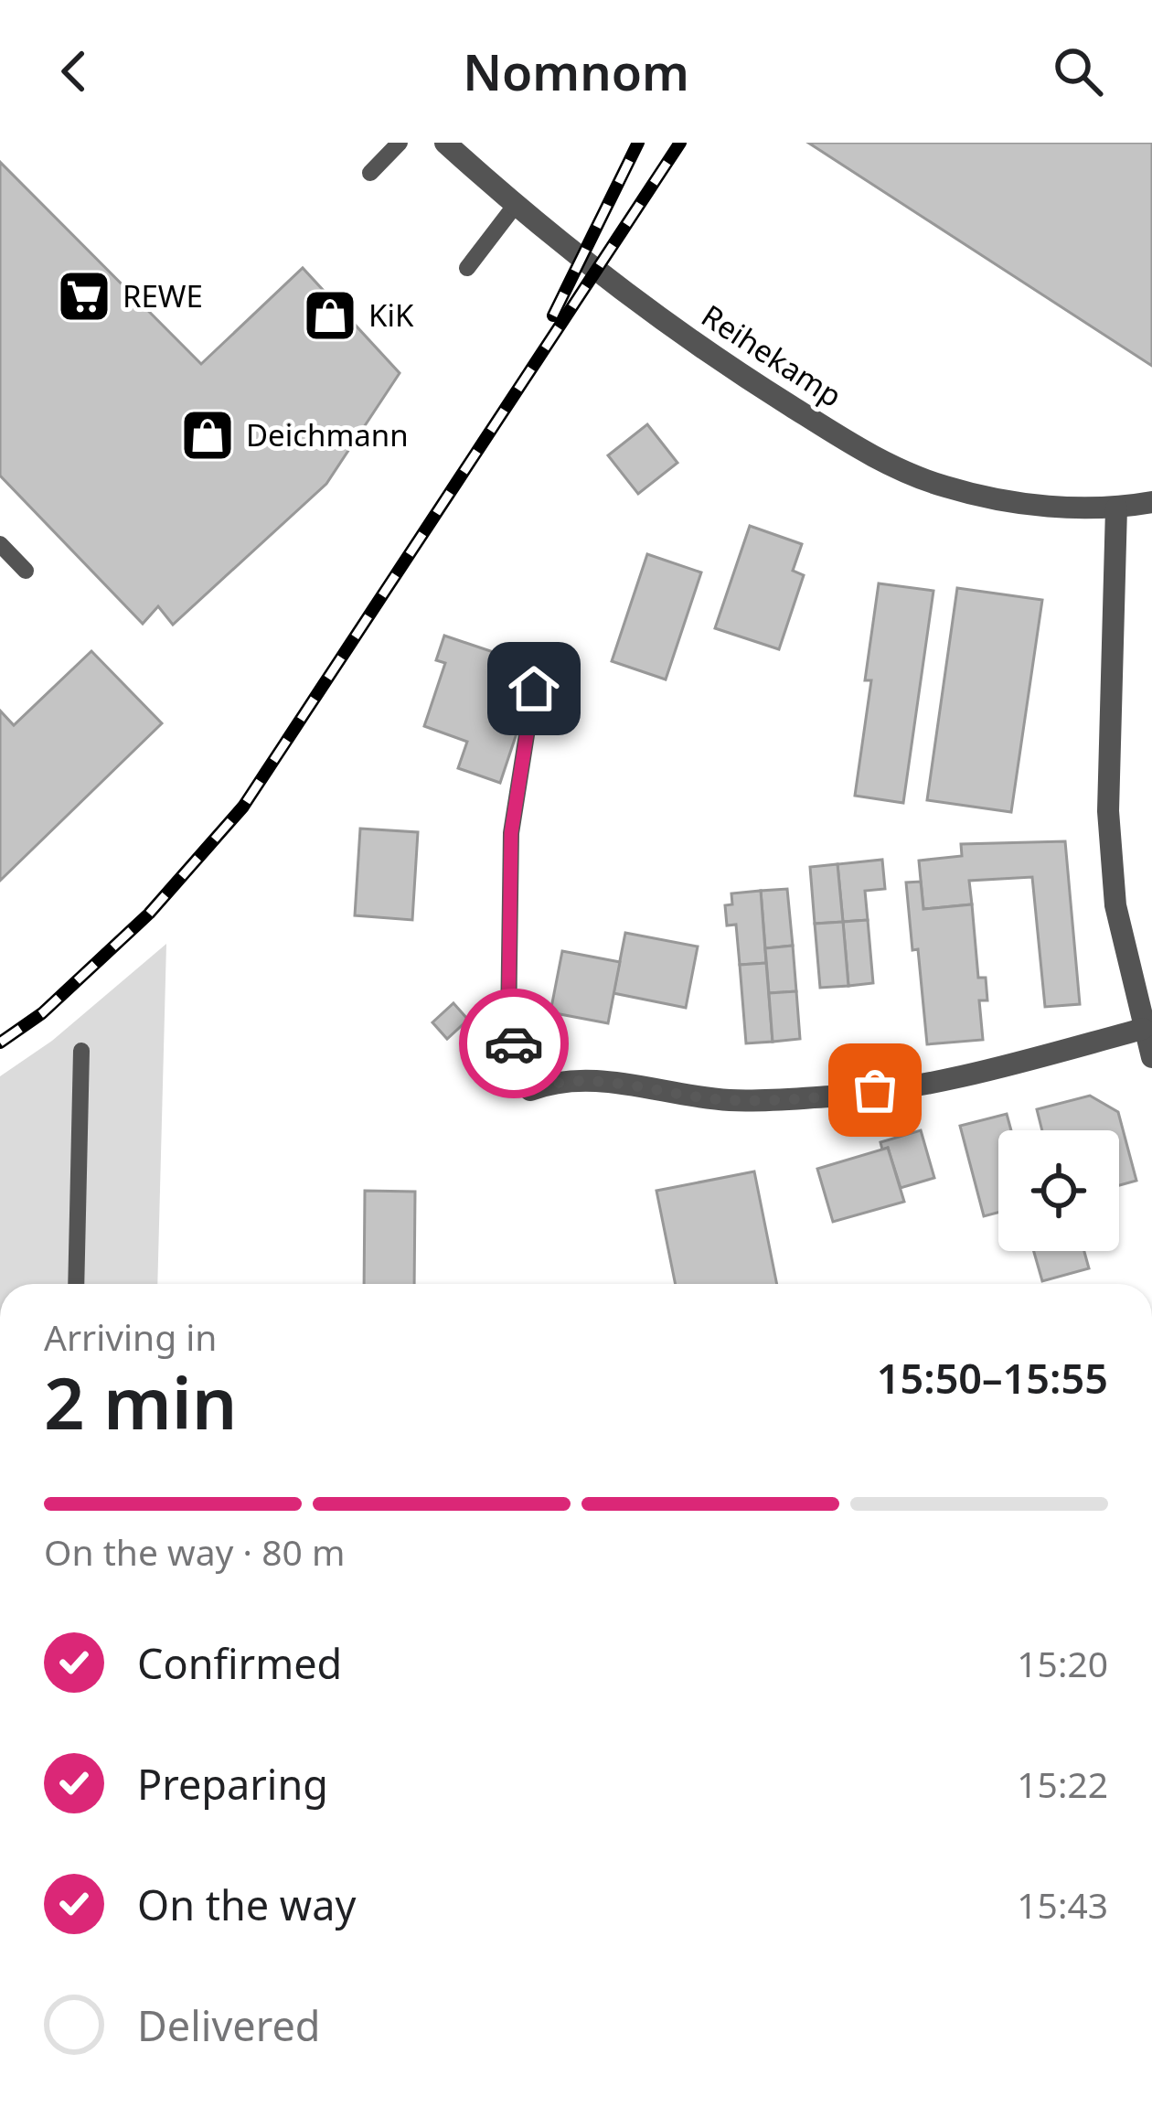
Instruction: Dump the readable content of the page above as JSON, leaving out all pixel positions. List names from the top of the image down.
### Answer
{
  "streets": {
    "street": ["Reihekamp"]
  },
  "places": {
    "supermarket": ["REWE"],
    "shop": ["KiK", "Deichmann"]
  },
  "page": {
    "header": "Nomnom",
    "heading": ["2 min", "Arriving in", "15:50–15:55"],
    "bar": "On the way · 80 m",
    "list": [
      ["Confirmed", "15:20"],
      ["Preparing", "15:22"],
      ["On the way", "15:43"],
      "Delivered"
    ]
  }
}
